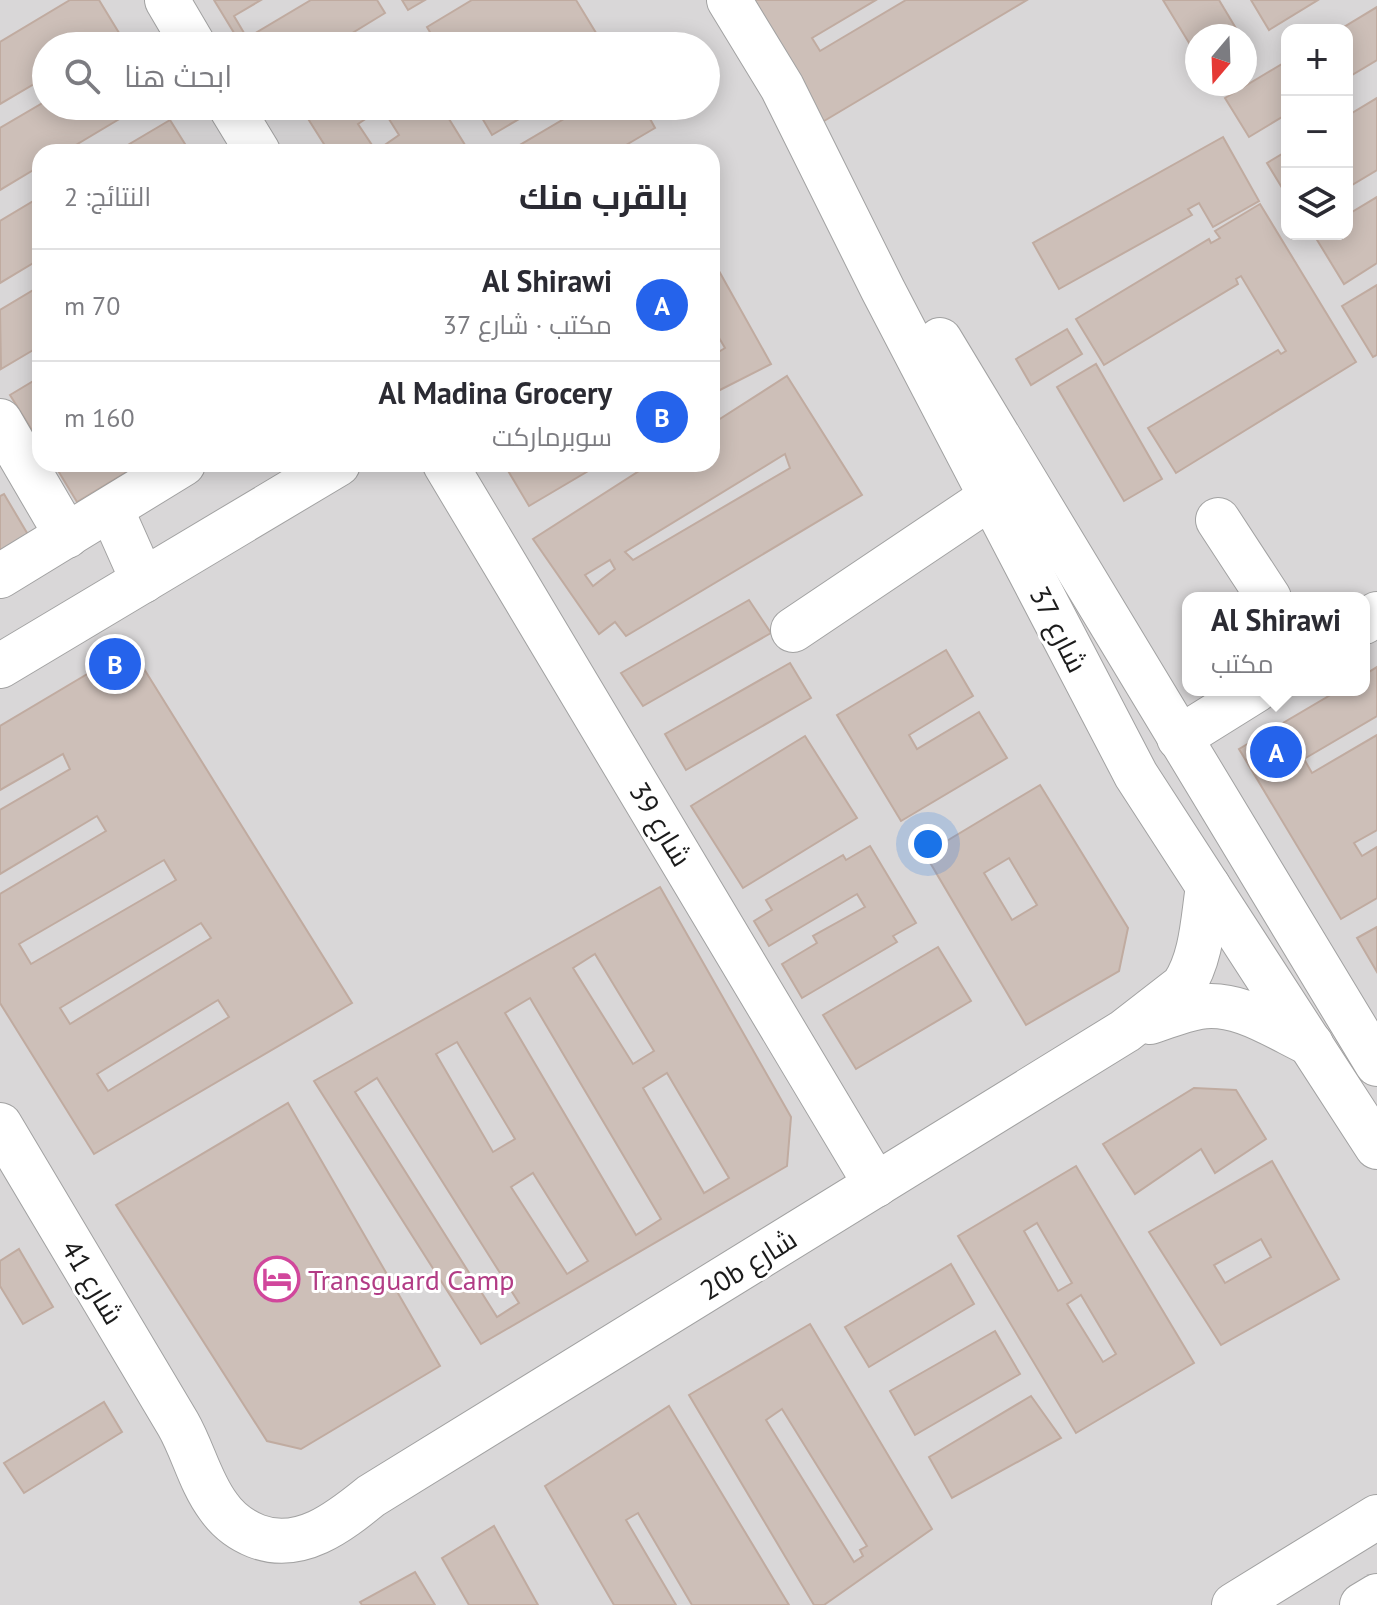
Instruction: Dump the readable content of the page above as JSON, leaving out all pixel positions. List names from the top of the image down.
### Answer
{
  "streets": {
    "street": [
      "شارع 37",
      "شارع 39",
      "20b شارع",
      "شارع 41"
    ]
  },
  "crossings": [
    ["شارع 37", "20b شارع"],
    ["شارع 39", "20b شارع"],
    ["20b شارع", "شارع 41"]
  ],
  "places": {
    "hotel": ["Transguard Camp"]
  },
  "north": "bottom",
  "page": {
    "map_buttons": ["+", "−"],
    "search": "ابحث هنا",
    "heading": ["بالقرب منك", "النتائج: 2"],
    "list": [
      {
        "mark": "A",
        "name": "Al Shirawi",
        "note": "مكتب · شارع 37",
        "value": "70 m"
      },
      {
        "mark": "B",
        "name": "Al Madina Grocery",
        "note": "سوبرماركت",
        "value": "160 m"
      }
    ],
    "popup": ["Al Shirawi", "مكتب"],
    "pins": ["B", "A"]
  }
}
